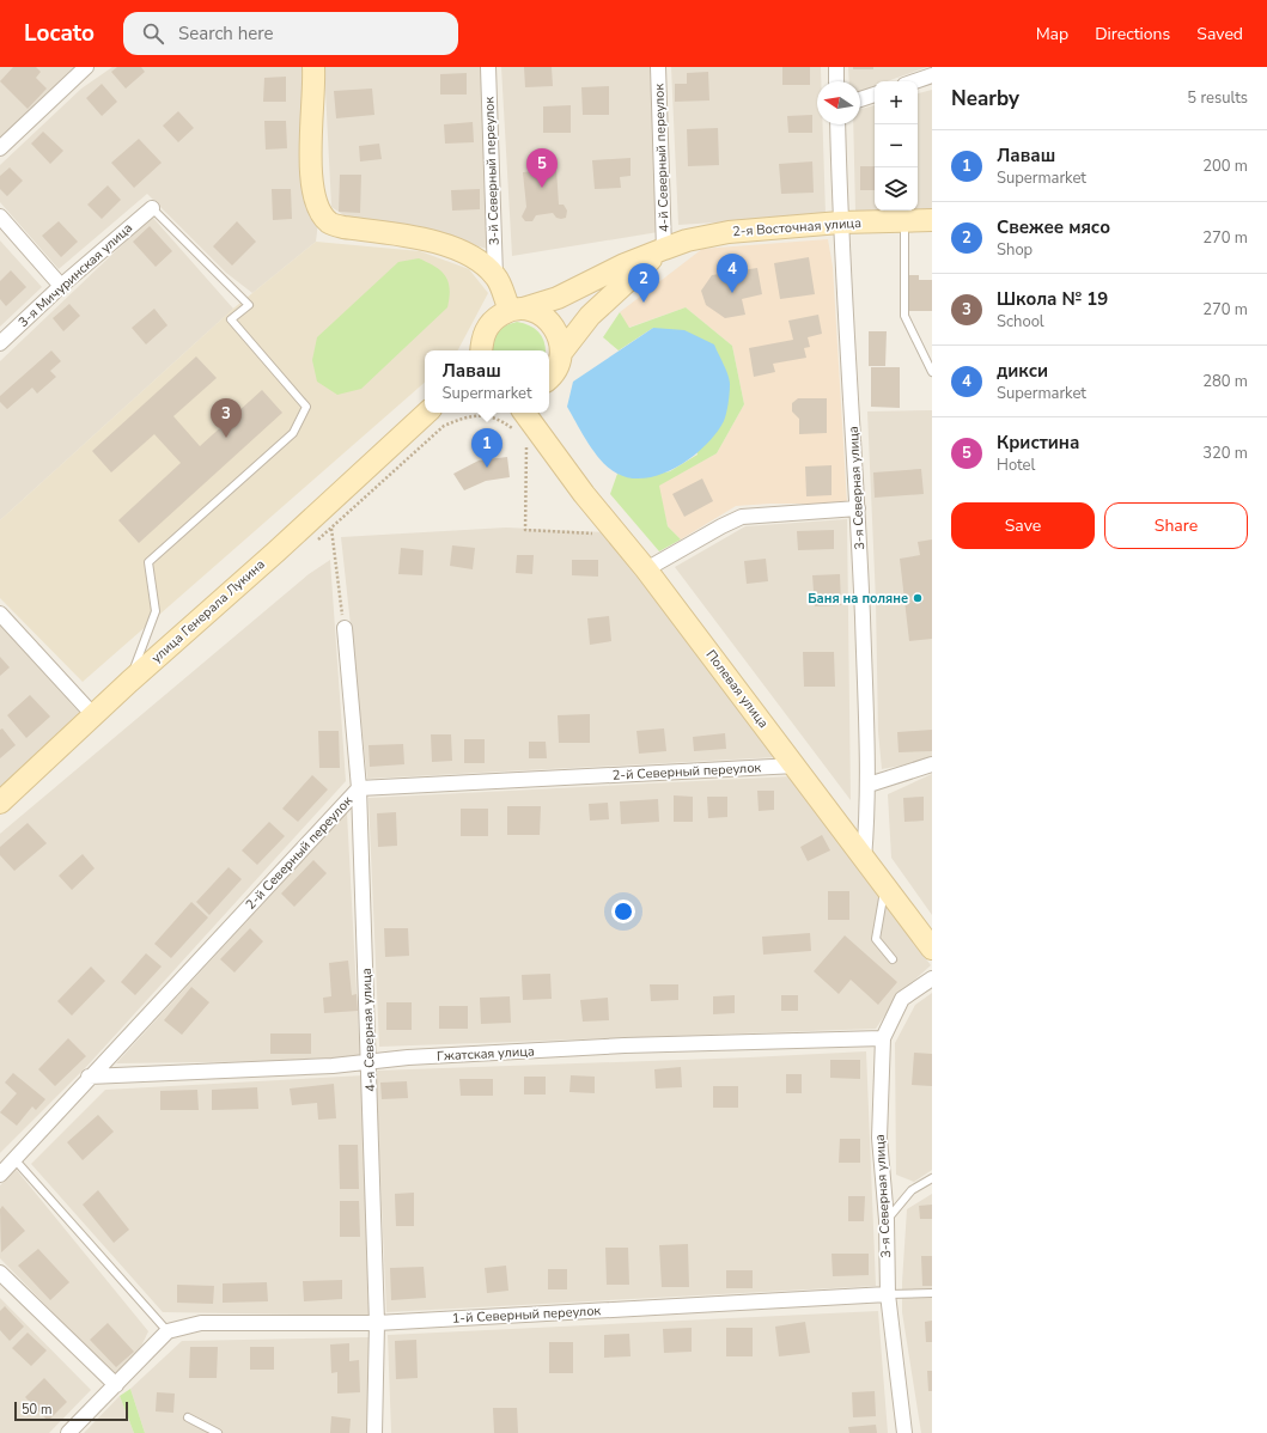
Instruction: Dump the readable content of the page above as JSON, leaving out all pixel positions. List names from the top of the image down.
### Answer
{
  "streets": {
    "main road": ["2-я Восточная улица", "улица Генерала Лукина", "Полевая улица"],
    "street": [
      "4-й Северный переулок",
      "3-й Северный переулок",
      "3-я Мичуринская улица",
      "3-я Северная улица",
      "2-й Северный переулок",
      "4-я Северная улица",
      "Гжатская улица",
      "1-й Северный переулок"
    ]
  },
  "crossings": [
    ["4-й Северный переулок", "2-я Восточная улица"],
    ["2-я Восточная улица", "3-я Северная улица"],
    ["3-я Северная улица", "Полевая улица"],
    ["3-я Северная улица", "Гжатская улица"],
    ["3-я Северная улица", "1-й Северный переулок"],
    ["Полевая улица", "2-й Северный переулок"],
    ["2-й Северный переулок", "4-я Северная улица"],
    ["2-й Северный переулок", "Гжатская улица"],
    ["4-я Северная улица", "Гжатская улица"],
    ["4-я Северная улица", "1-й Северный переулок"]
  ],
  "places": ["Баня на поляне"],
  "scale_bar": "50 m",
  "north": "left",
  "page": {
    "header": "Locato",
    "search": "Search here",
    "nav": ["Map", "Directions", "Saved"],
    "heading": ["Nearby", "5 results"],
    "map_buttons": ["+", "−"],
    "list": [
      {
        "mark": "1",
        "name": "Лаваш",
        "note": "Supermarket",
        "value": "200 m"
      },
      {
        "mark": "2",
        "name": "Свежее мясо",
        "note": "Shop",
        "value": "270 m"
      },
      {
        "mark": "3",
        "name": "Школа № 19",
        "note": "School",
        "value": "270 m"
      },
      {
        "mark": "4",
        "name": "дикси",
        "note": "Supermarket",
        "value": "280 m"
      },
      {
        "mark": "5",
        "name": "Кристина",
        "note": "Hotel",
        "value": "320 m"
      }
    ],
    "pins": [
      "5",
      "4",
      "2",
      "3",
      "1"
    ],
    "popup": ["Лаваш", "Supermarket"],
    "buttons": ["Save", "Share"],
    "scale": "50 m"
  }
}
